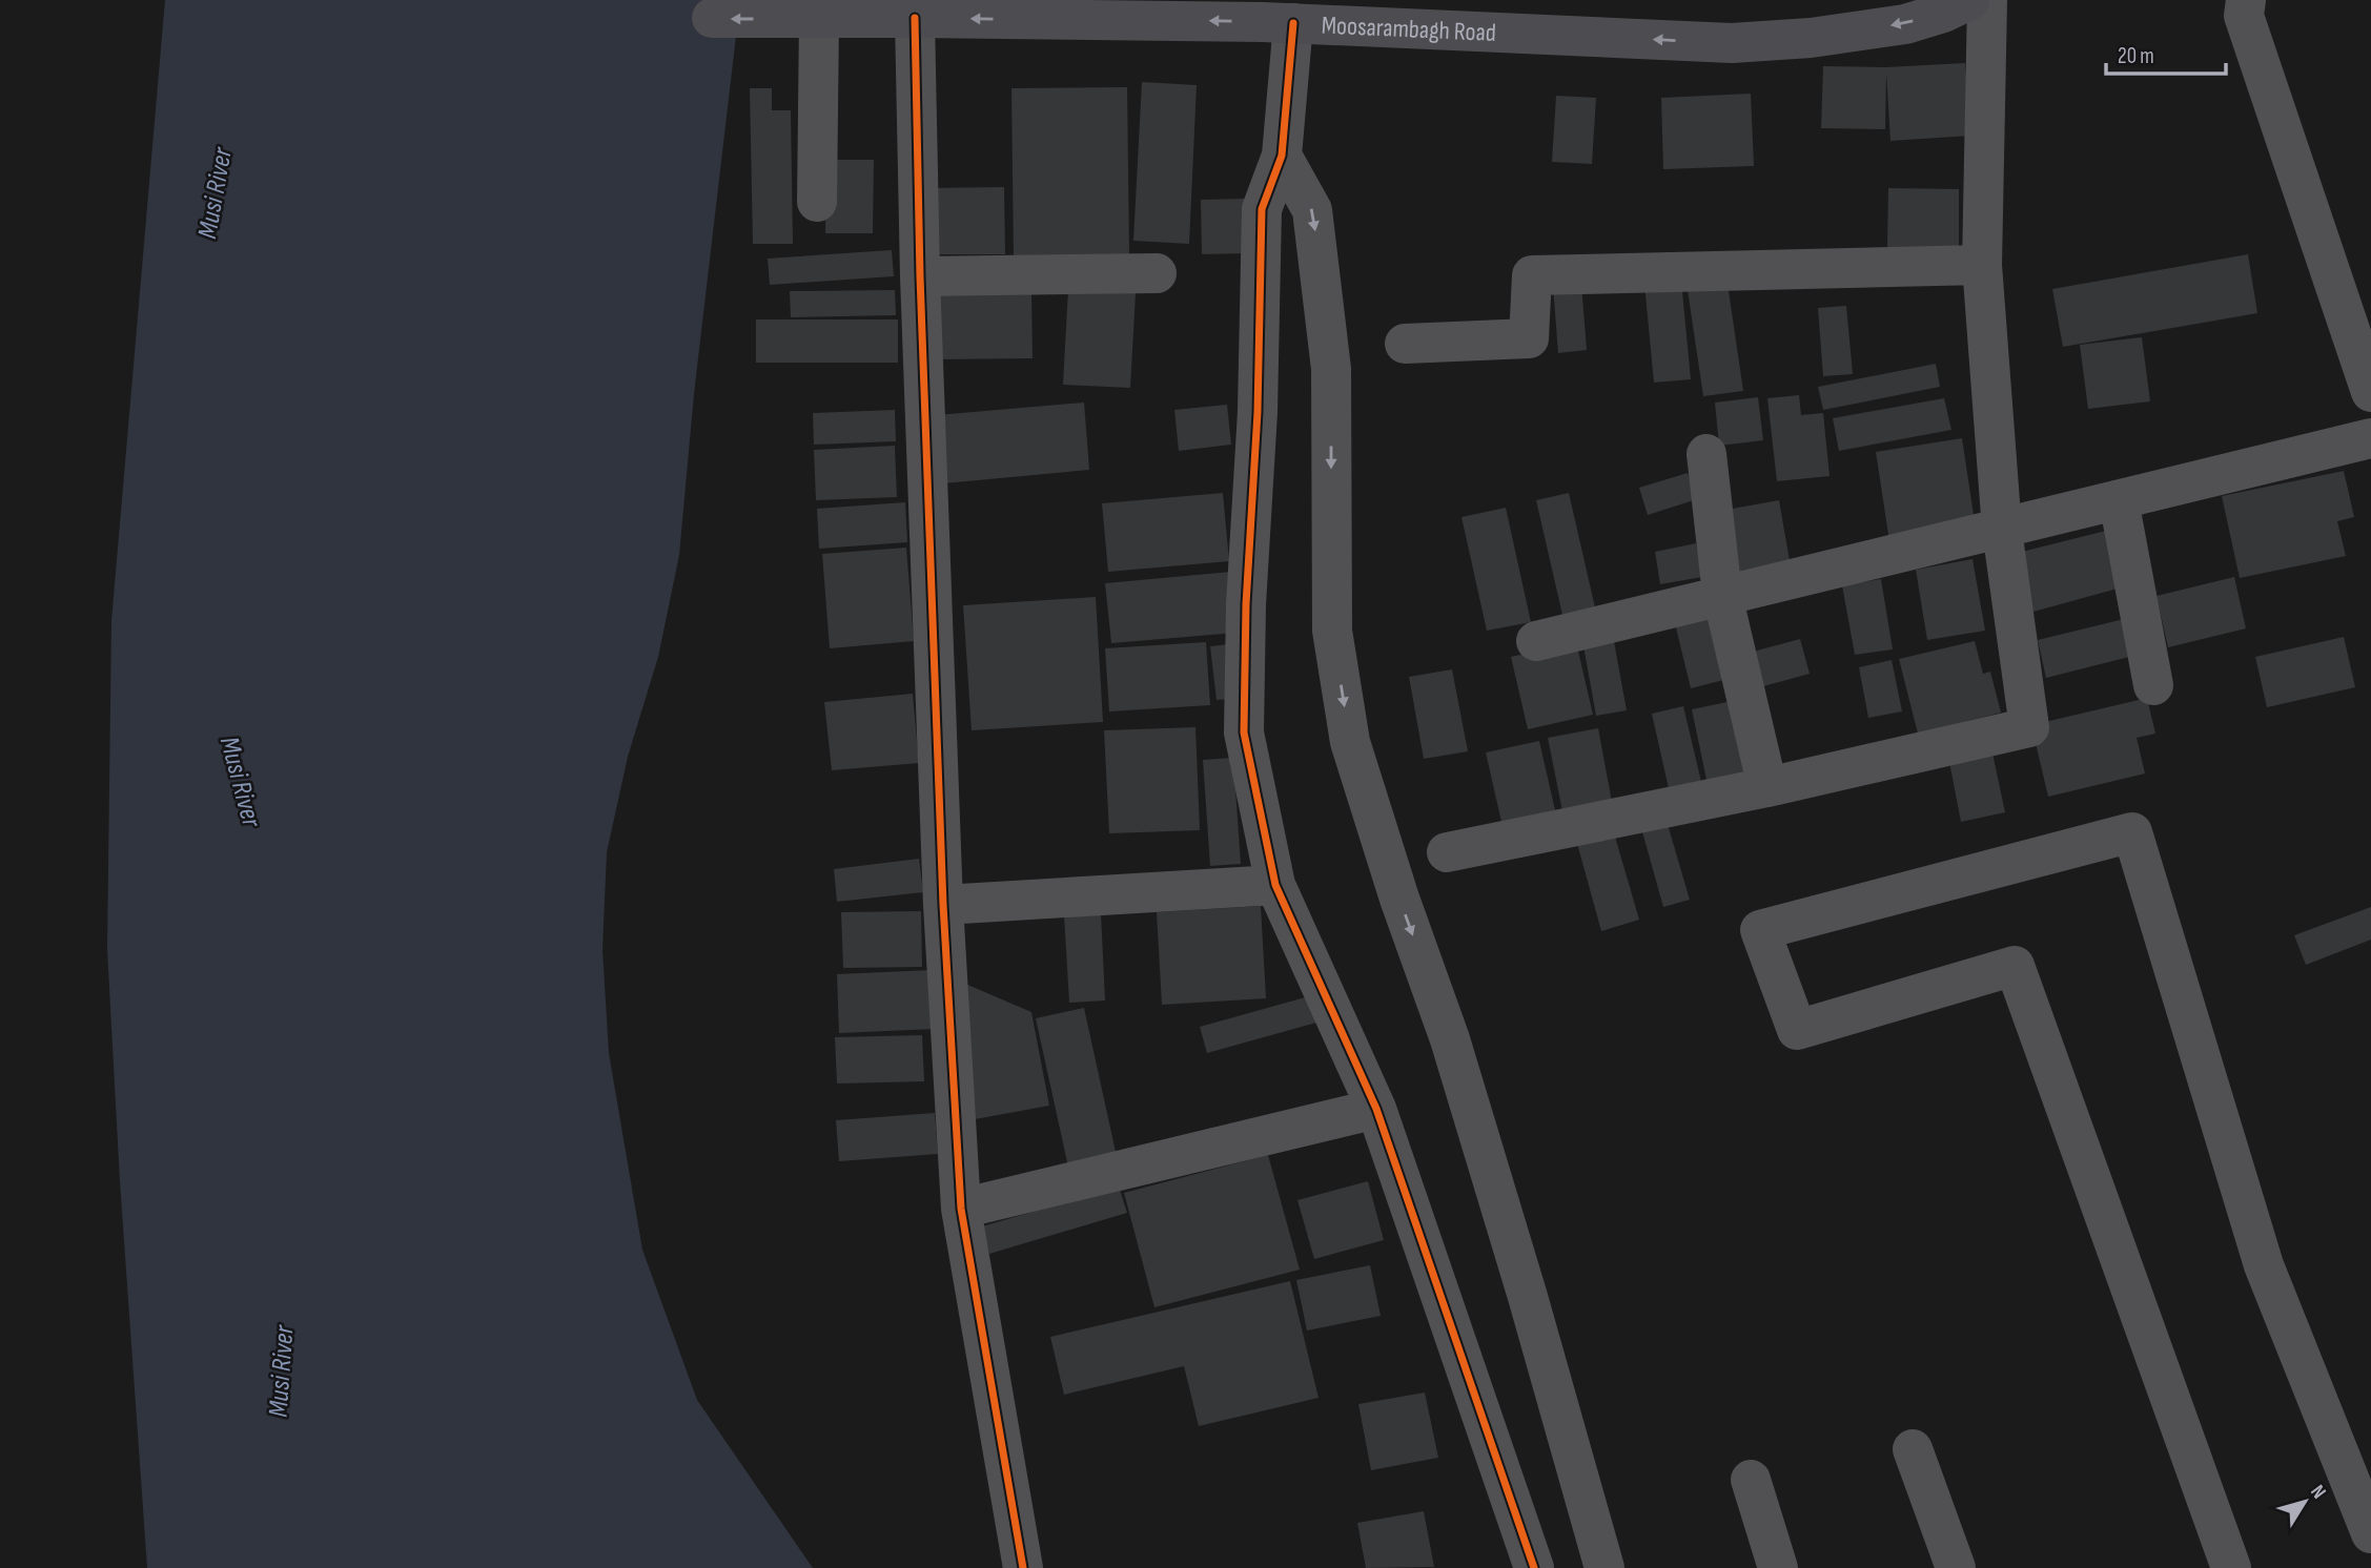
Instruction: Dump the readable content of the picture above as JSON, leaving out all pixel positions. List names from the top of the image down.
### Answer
{
  "streets": {
    "main road": ["Moosarambagh Road"]
  },
  "one_way": ["Moosarambagh Road"],
  "water": ["Musi River"],
  "scale_bar": "20 m",
  "north": "top right"
}
